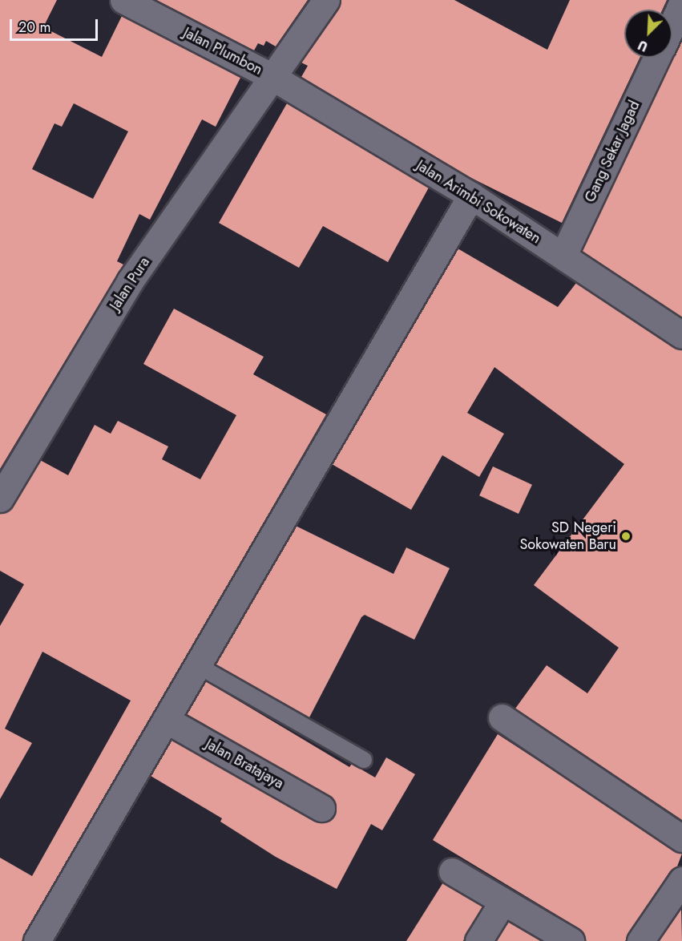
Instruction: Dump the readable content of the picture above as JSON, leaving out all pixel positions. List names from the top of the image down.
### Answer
{
  "streets": {
    "street": [
      "Jalan Plumbon",
      "Gang Sekar Jagad",
      "Jalan Arimbi Sokowaten",
      "Jalan Pura",
      "Jalan Bratajaya"
    ]
  },
  "crossings": [
    ["Jalan Plumbon", "Jalan Arimbi Sokowaten"],
    ["Jalan Plumbon", "Jalan Pura"],
    ["Gang Sekar Jagad", "Jalan Arimbi Sokowaten"],
    ["Jalan Arimbi Sokowaten", "Jalan Pura"]
  ],
  "places": ["SD Negeri Sokowaten Baru"],
  "scale_bar": "20 m",
  "north": "bottom left"
}
